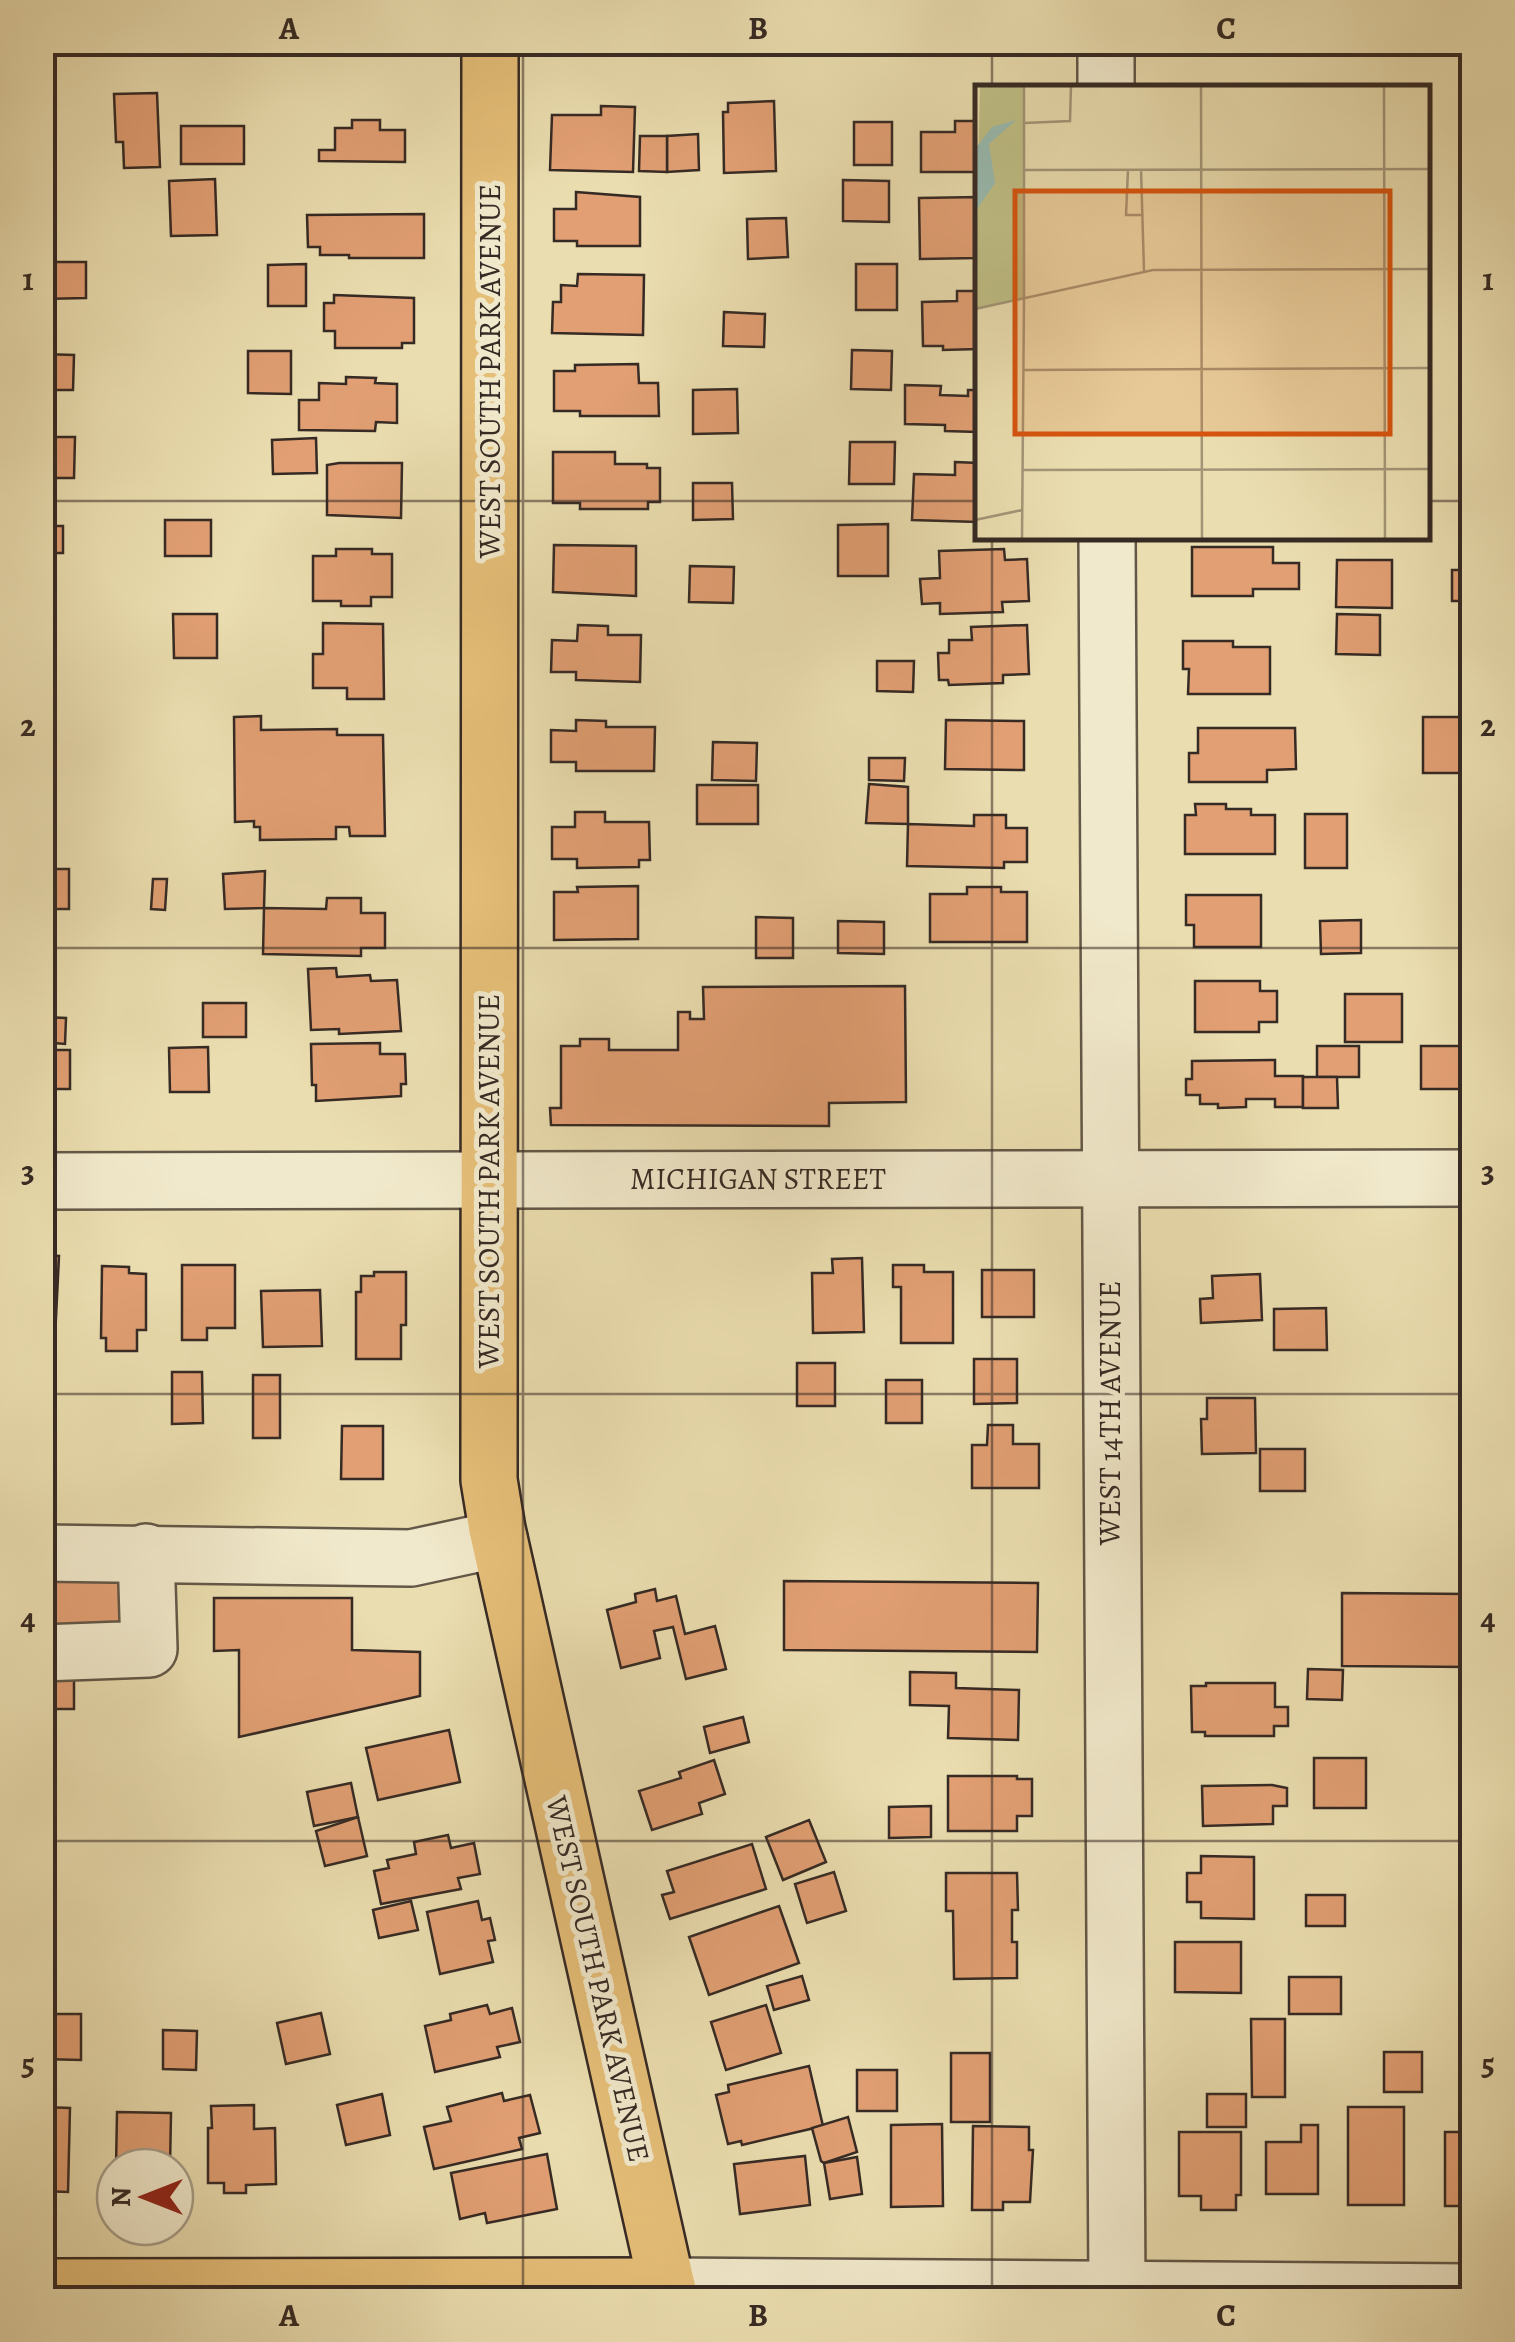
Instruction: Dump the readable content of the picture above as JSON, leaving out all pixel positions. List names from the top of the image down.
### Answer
{
  "streets": {
    "main road": ["WEST SOUTH PARK AVENUE"],
    "street": ["MICHIGAN STREET", "WEST 14TH AVENUE"]
  },
  "crossings": [
    ["WEST SOUTH PARK AVENUE", "MICHIGAN STREET"],
    ["MICHIGAN STREET", "WEST 14TH AVENUE"]
  ],
  "north": "left",
  "grid": {
    "columns": ["A", "B", "C"],
    "rows": [
      "1",
      "2",
      "3",
      "4",
      "5"
    ]
  }
}
